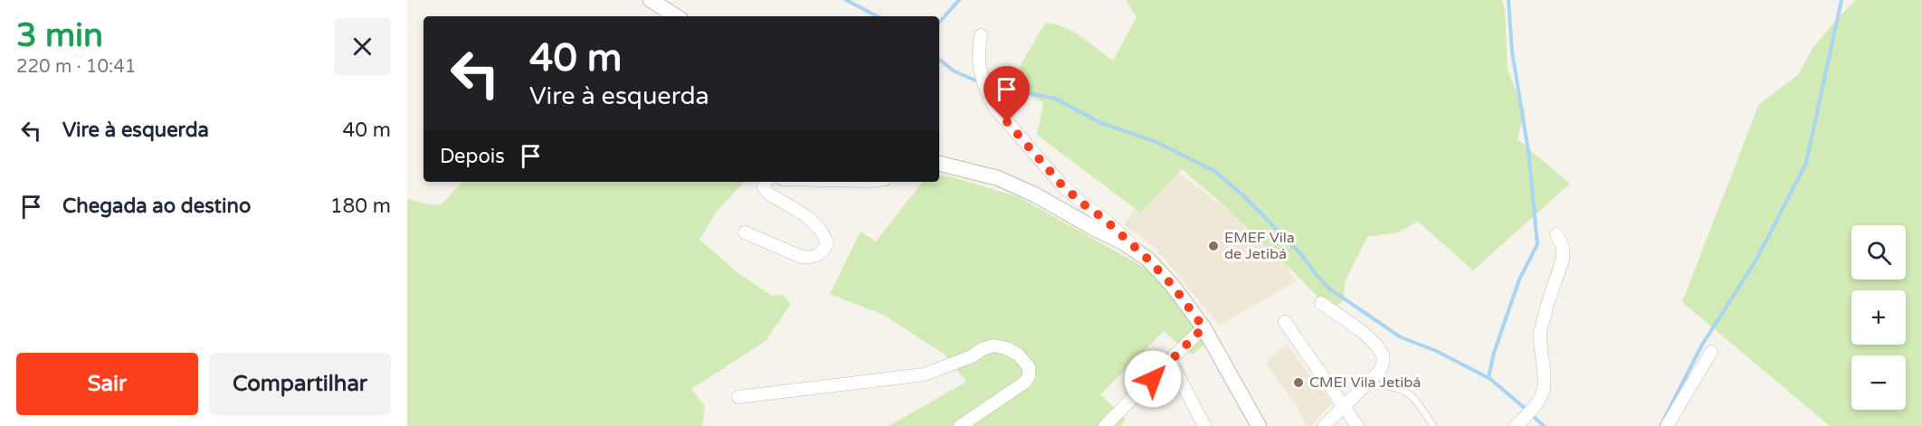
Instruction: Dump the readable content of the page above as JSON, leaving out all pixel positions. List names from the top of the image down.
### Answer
{
  "places": ["EMEF Vila de Jetibá", "CMEI Vila Jetibá"],
  "page": {
    "heading": ["3 min", "220 m · 10:41"],
    "turn": ["40 m", "Vire à esquerda"],
    "list": [
      {
        "name": "Vire à esquerda",
        "value": "40 m"
      },
      {
        "name": "Chegada ao destino",
        "value": "180 m"
      }
    ],
    "then": "Depois",
    "map_buttons": ["+", "−"],
    "buttons": ["Sair", "Compartilhar"]
  }
}
